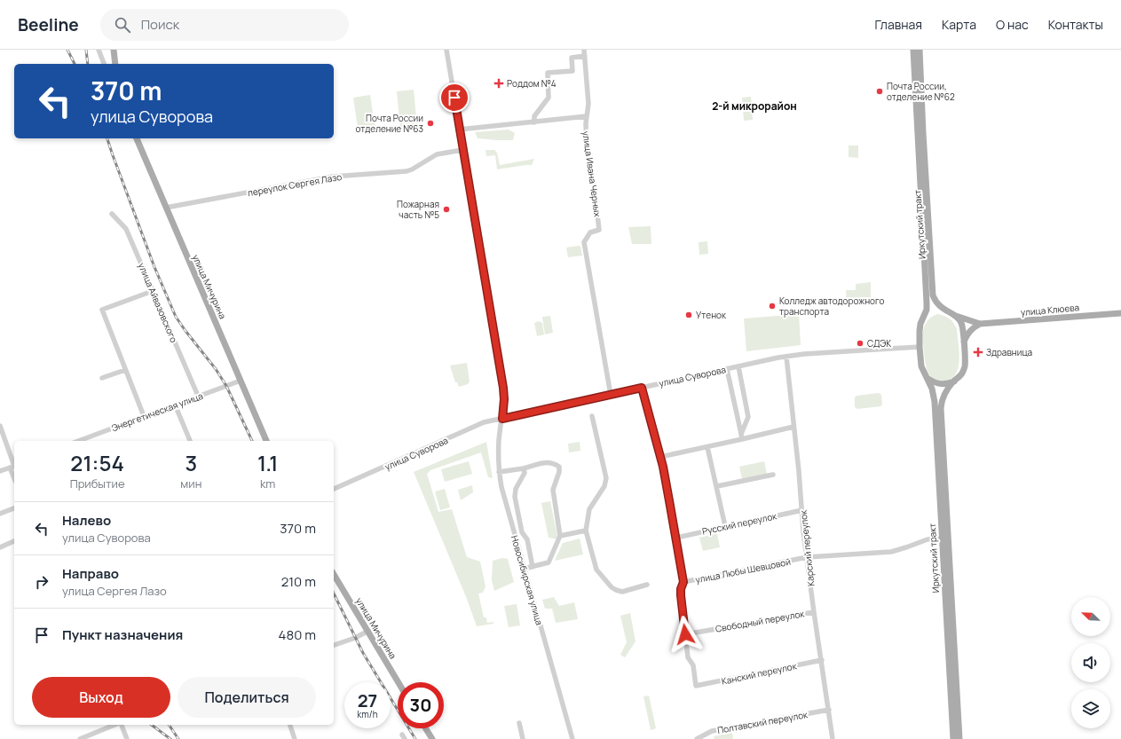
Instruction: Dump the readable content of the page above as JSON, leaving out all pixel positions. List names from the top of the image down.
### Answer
{
  "streets": {
    "main road": ["Иркутский тракт", "улица Мичурина", "улица Клюева"],
    "street": [
      "улица Ивана Черных",
      "переулок Сергея Лазо",
      "улица Айвазовского",
      "улица Суворова",
      "Энергетическая улица",
      "Русский переулок",
      "Карский переулок",
      "улица Любы Шевцовой",
      "Новосибирская улица",
      "Свободный переулок",
      "Канский переулок",
      "Полтавский переулок"
    ]
  },
  "crossings": [
    ["улица Ивана Черных", "улица Суворова"],
    ["переулок Сергея Лазо", "улица Мичурина"],
    ["переулок Сергея Лазо", "Новосибирская улица"],
    ["Иркутский тракт", "улица Клюева"],
    ["Иркутский тракт", "улица Суворова"],
    ["Иркутский тракт", "улица Любы Шевцовой"],
    ["улица Мичурина", "Энергетическая улица"],
    ["улица Айвазовского", "Энергетическая улица"],
    ["улица Суворова", "Карский переулок"],
    ["улица Суворова", "Новосибирская улица"],
    ["Русский переулок", "Карский переулок"],
    ["Карский переулок", "улица Любы Шевцовой"],
    ["Карский переулок", "Свободный переулок"],
    ["Карский переулок", "Канский переулок"],
    ["Карский переулок", "Полтавский переулок"],
    ["Свободный переулок", "Канский переулок"]
  ],
  "districts": ["2-й микрорайон"],
  "places": {
    "health": ["Роддом №4", "Здравница"],
    "other": [
      "Почта России, отделение №62",
      "Почта России отделение №63",
      "Пожарная часть №5",
      "Колледж автодорожного транспорта",
      "Утенок",
      "СДЭК"
    ]
  },
  "north": "top left",
  "page": {
    "header": "Beeline",
    "search": "Поиск",
    "nav": [
      "Главная",
      "Карта",
      "О нас",
      "Контакты"
    ],
    "turn": ["370 m", "улица Суворова"],
    "eta": [
      "21:54",
      "Прибытие",
      "3",
      "мин",
      "1.1",
      "km"
    ],
    "list": [
      {
        "name": "Налево",
        "note": "улица Суворова",
        "value": "370 m"
      },
      {
        "name": "Направо",
        "note": "улица Сергея Лазо",
        "value": "210 m"
      },
      {
        "name": "Пункт назначения",
        "value": "480 m"
      }
    ],
    "buttons": ["Выход", "Поделиться"],
    "speed": "27 km/h",
    "limit": "30"
  }
}
